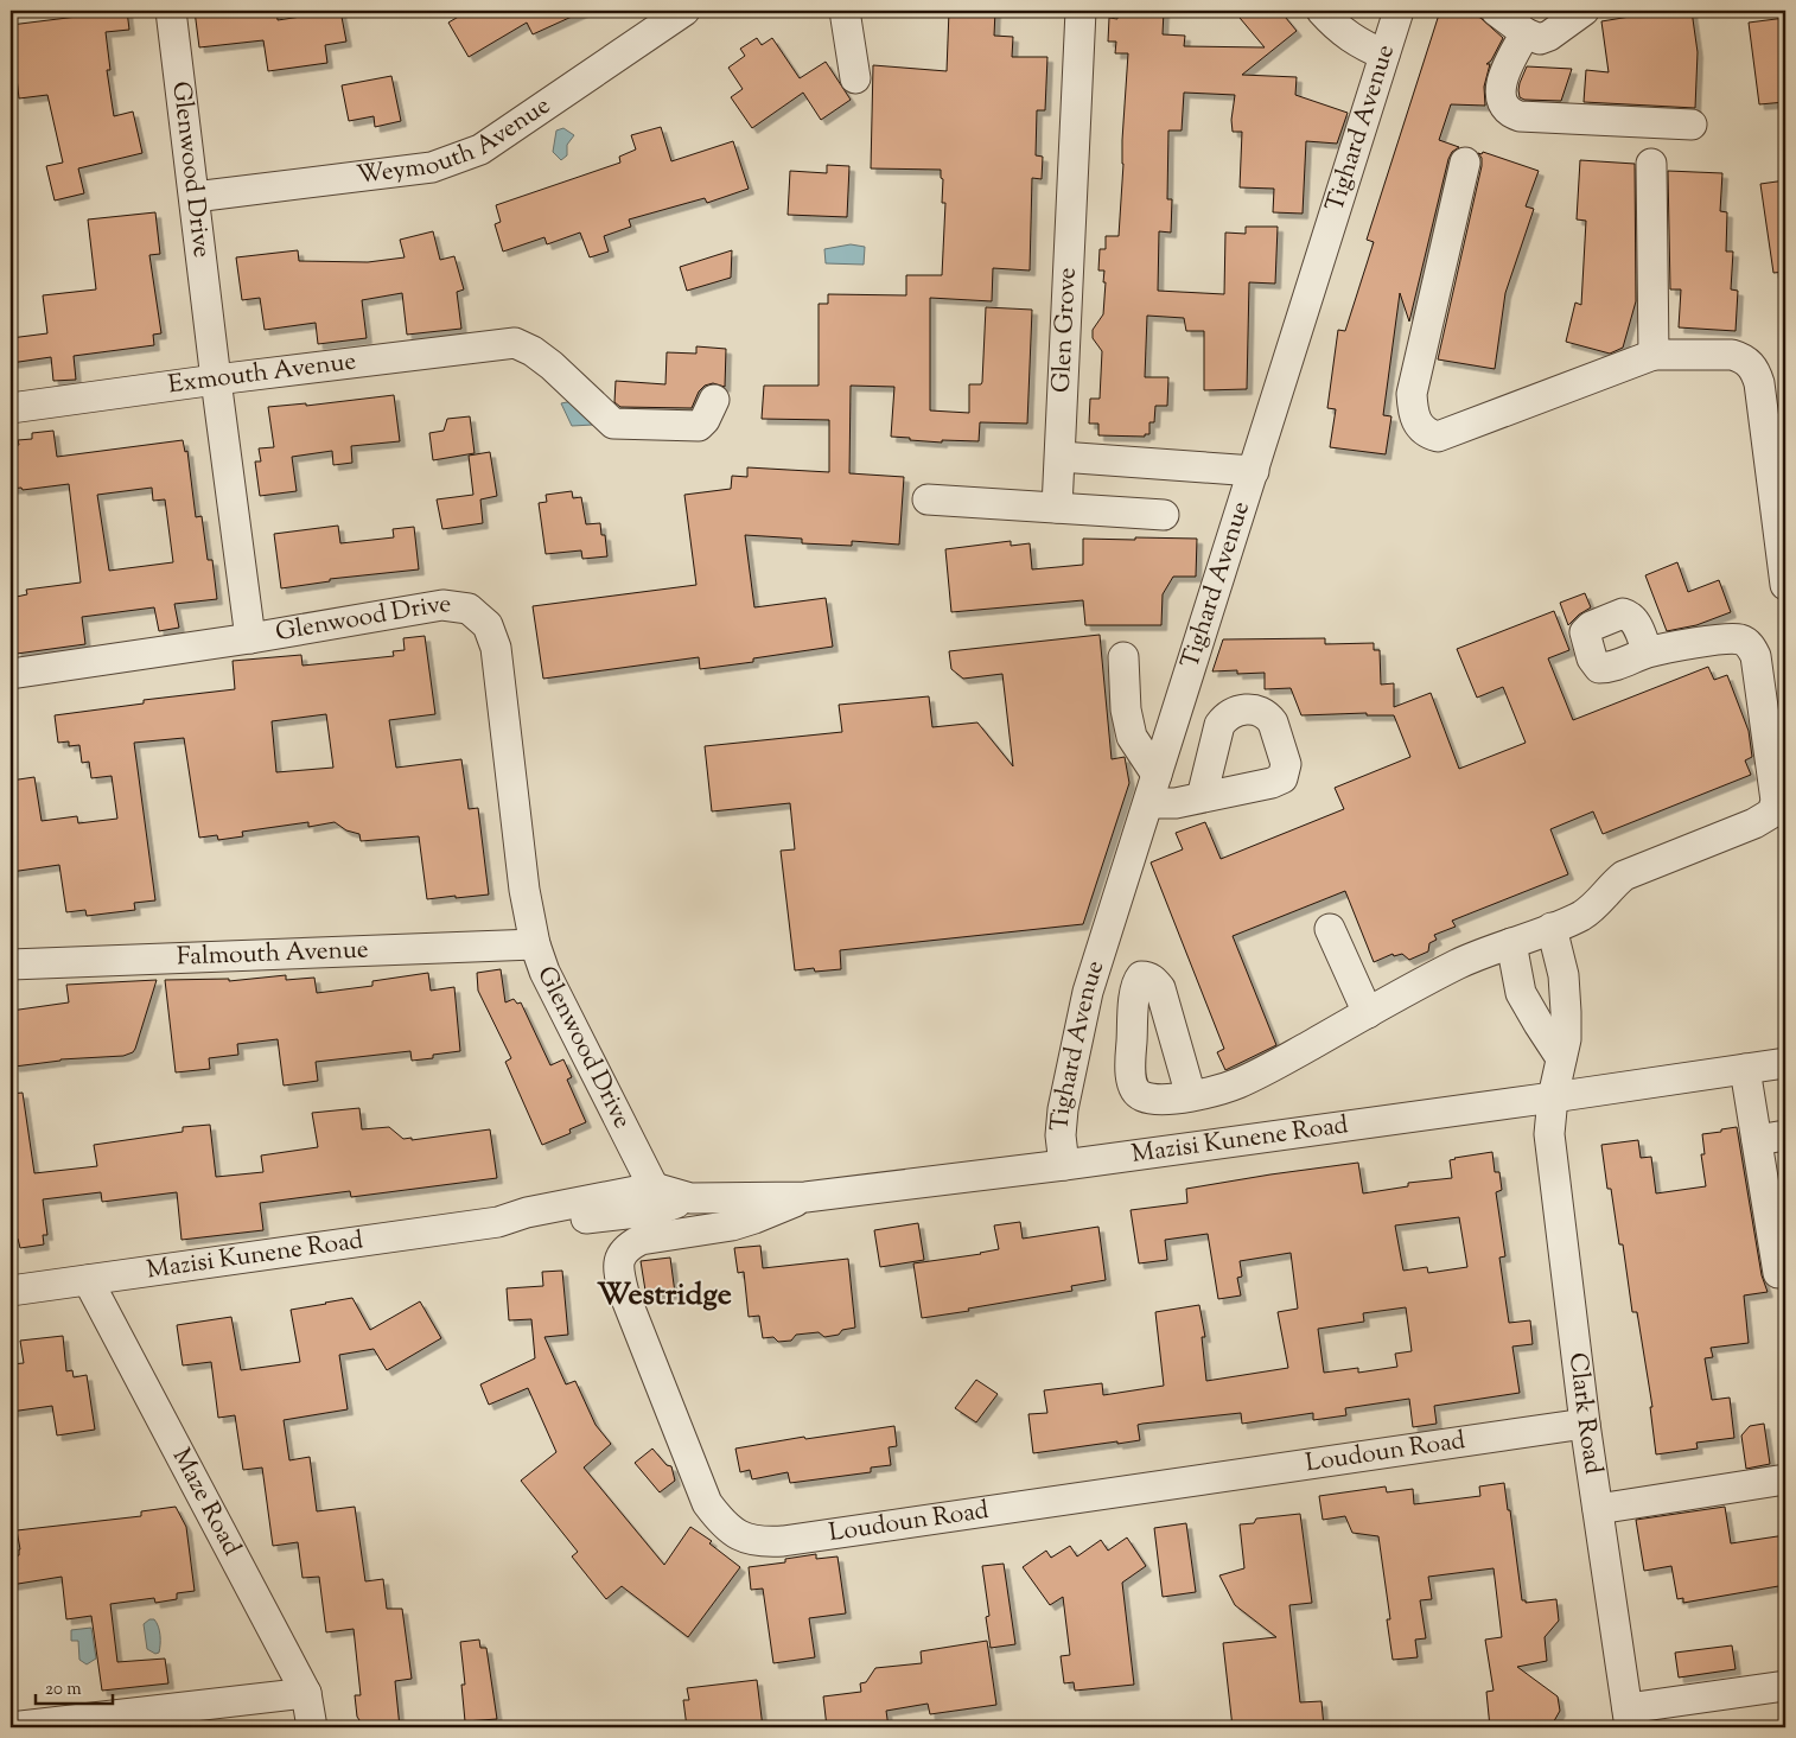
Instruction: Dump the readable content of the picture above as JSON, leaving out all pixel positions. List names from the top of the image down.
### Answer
{
  "streets": {
    "street": [
      "Tighard Avenue",
      "Weymouth Avenue",
      "Glenwood Drive",
      "Glen Grove",
      "Exmouth Avenue",
      "Falmouth Avenue",
      "Mazisi Kunene Road",
      "Clark Road",
      "Loudoun Road",
      "Maze Road"
    ]
  },
  "crossings": [
    ["Tighard Avenue", "Mazisi Kunene Road"],
    ["Weymouth Avenue", "Glenwood Drive"],
    ["Glenwood Drive", "Exmouth Avenue"],
    ["Glenwood Drive", "Falmouth Avenue"],
    ["Glenwood Drive", "Mazisi Kunene Road"],
    ["Mazisi Kunene Road", "Clark Road"],
    ["Mazisi Kunene Road", "Loudoun Road"],
    ["Mazisi Kunene Road", "Maze Road"],
    ["Clark Road", "Loudoun Road"]
  ],
  "districts": ["Westridge"],
  "scale_bar": "20 m"
}
